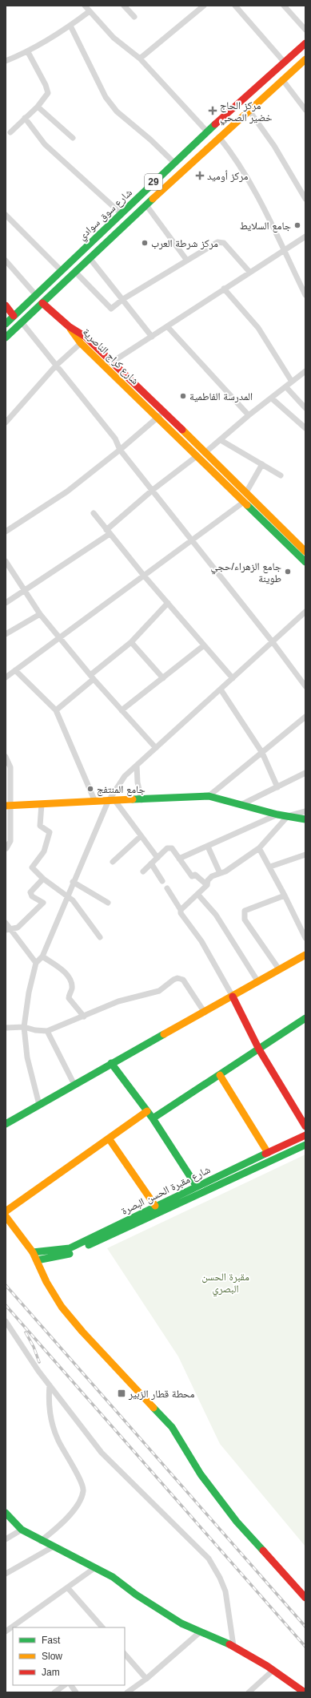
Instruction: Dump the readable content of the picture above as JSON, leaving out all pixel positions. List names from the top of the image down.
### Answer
{
  "streets": {
    "street": [
      "29",
      "شارع سوق سوادي",
      "شارع كراج الناصرية",
      "شارع مقبرة الحسن البصرة"
    ]
  },
  "parks": ["مقبرة الحسن البصري"],
  "places": {
    "health": ["مركز الحاج خضير الصحي", "مركز أوميد"],
    "other": [
      "جامع السلايط",
      "مركز شرطة العرب",
      "المدرسة الفاطمية",
      "جامع الزهراء/حجي طوينة",
      "جامع المنتفج"
    ],
    "transit": ["محطة قطار الزبير"]
  },
  "legend": ["Fast", "Slow", "Jam"]
}
